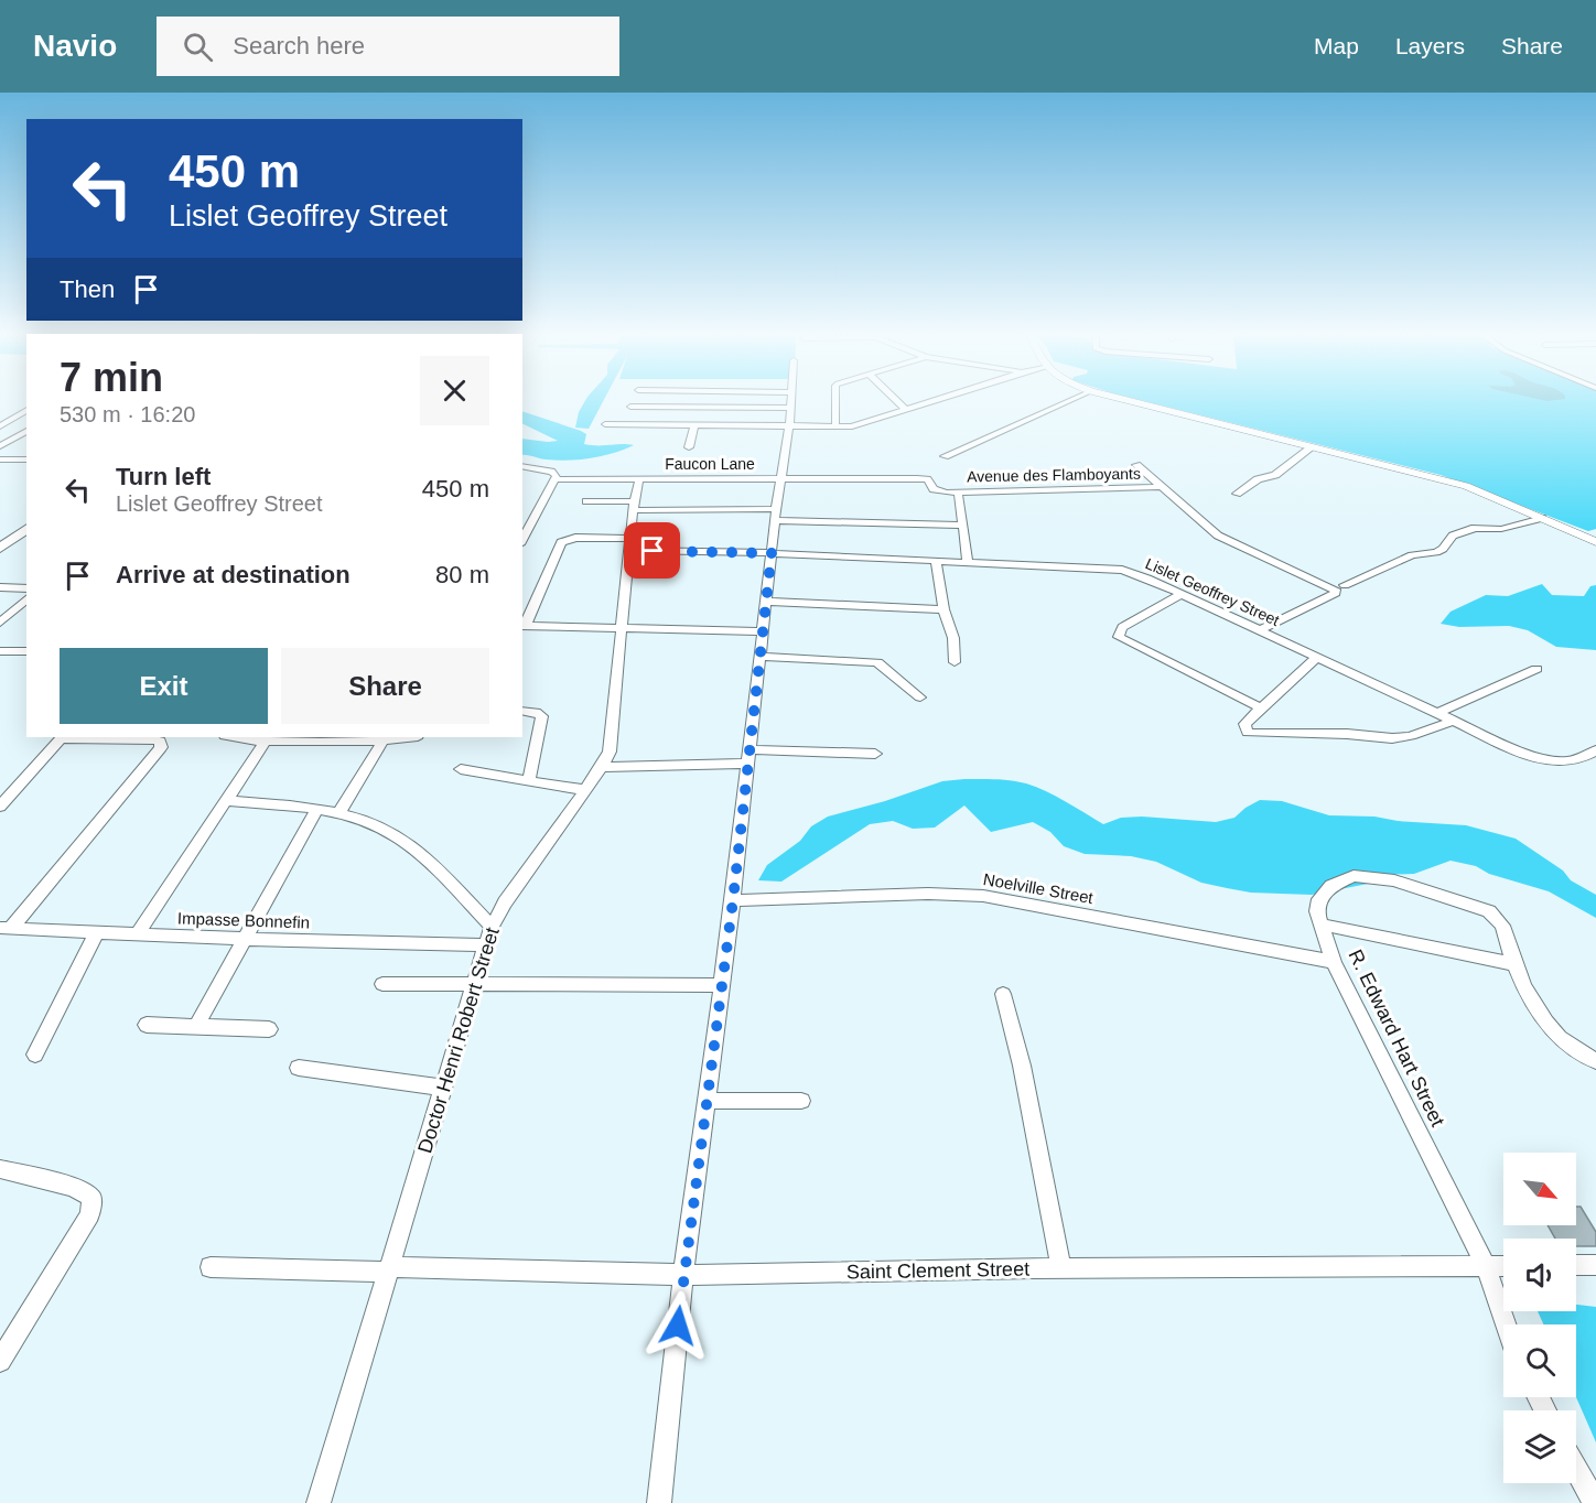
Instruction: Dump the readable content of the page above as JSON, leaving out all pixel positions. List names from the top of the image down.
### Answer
{
  "streets": {
    "street": [
      "Faucon Lane",
      "Avenue des Flamboyants",
      "Lislet Geoffrey Street",
      "Noelville Street",
      "Impasse Bonnefin",
      "R. Edward Hart Street",
      "Doctor Henri Robert Street",
      "Saint Clement Street"
    ]
  },
  "crossings": [
    ["Faucon Lane", "Avenue des Flamboyants"],
    ["Faucon Lane", "Doctor Henri Robert Street"],
    ["Avenue des Flamboyants", "Lislet Geoffrey Street"],
    ["Lislet Geoffrey Street", "Doctor Henri Robert Street"],
    ["Noelville Street", "R. Edward Hart Street"],
    ["Impasse Bonnefin", "Doctor Henri Robert Street"],
    ["R. Edward Hart Street", "Saint Clement Street"],
    ["Doctor Henri Robert Street", "Saint Clement Street"]
  ],
  "north": "bottom right",
  "page": {
    "header": "Navio",
    "search": "Search here",
    "nav": ["Map", "Layers", "Share"],
    "turn": ["450 m", "Lislet Geoffrey Street"],
    "then": "Then",
    "heading": ["7 min", "530 m · 16:20"],
    "list": [
      {
        "name": "Turn left",
        "note": "Lislet Geoffrey Street",
        "value": "450 m"
      },
      {
        "name": "Arrive at destination",
        "value": "80 m"
      }
    ],
    "buttons": ["Exit", "Share"]
  }
}
